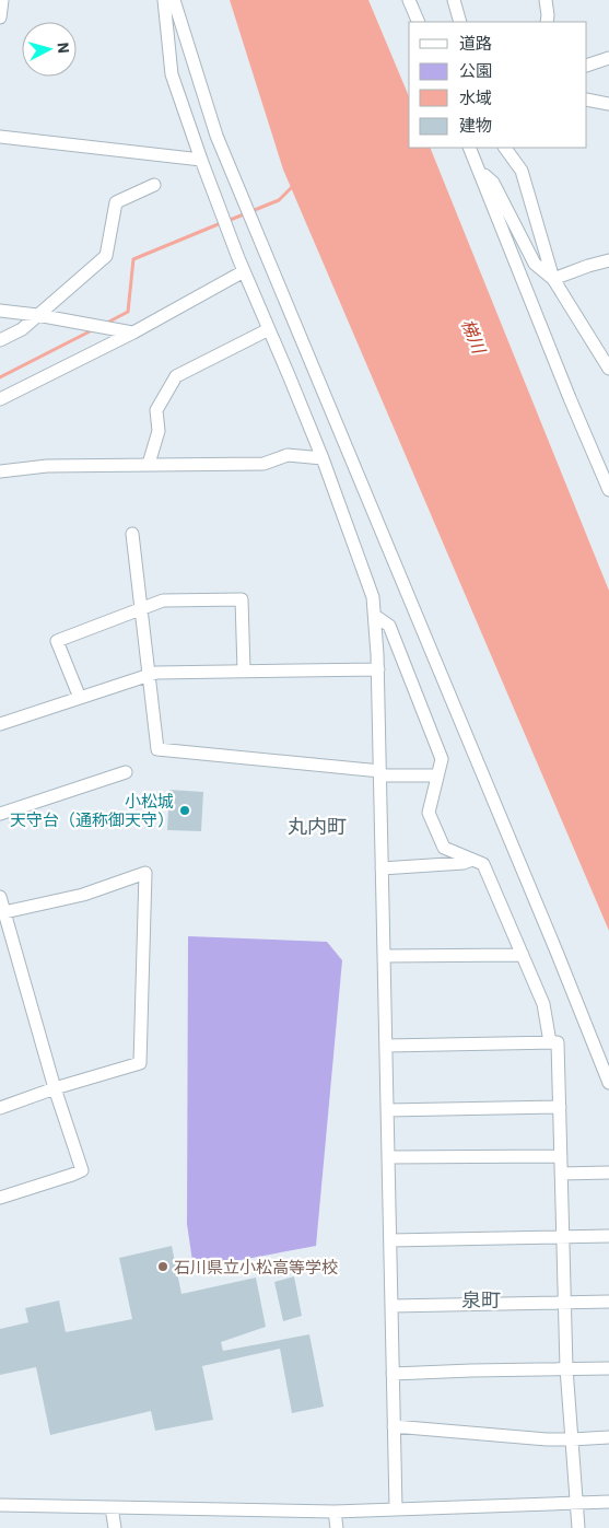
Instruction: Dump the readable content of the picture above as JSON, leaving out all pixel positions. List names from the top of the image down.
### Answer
{
  "districts": ["丸内町", "泉町"],
  "water": ["梯川"],
  "places": ["小松城 天守台（通称御天守）", "石川県立小松高等学校"],
  "legend": [
    "道路",
    "公園",
    "水域",
    "建物"
  ],
  "north": "right"
}
